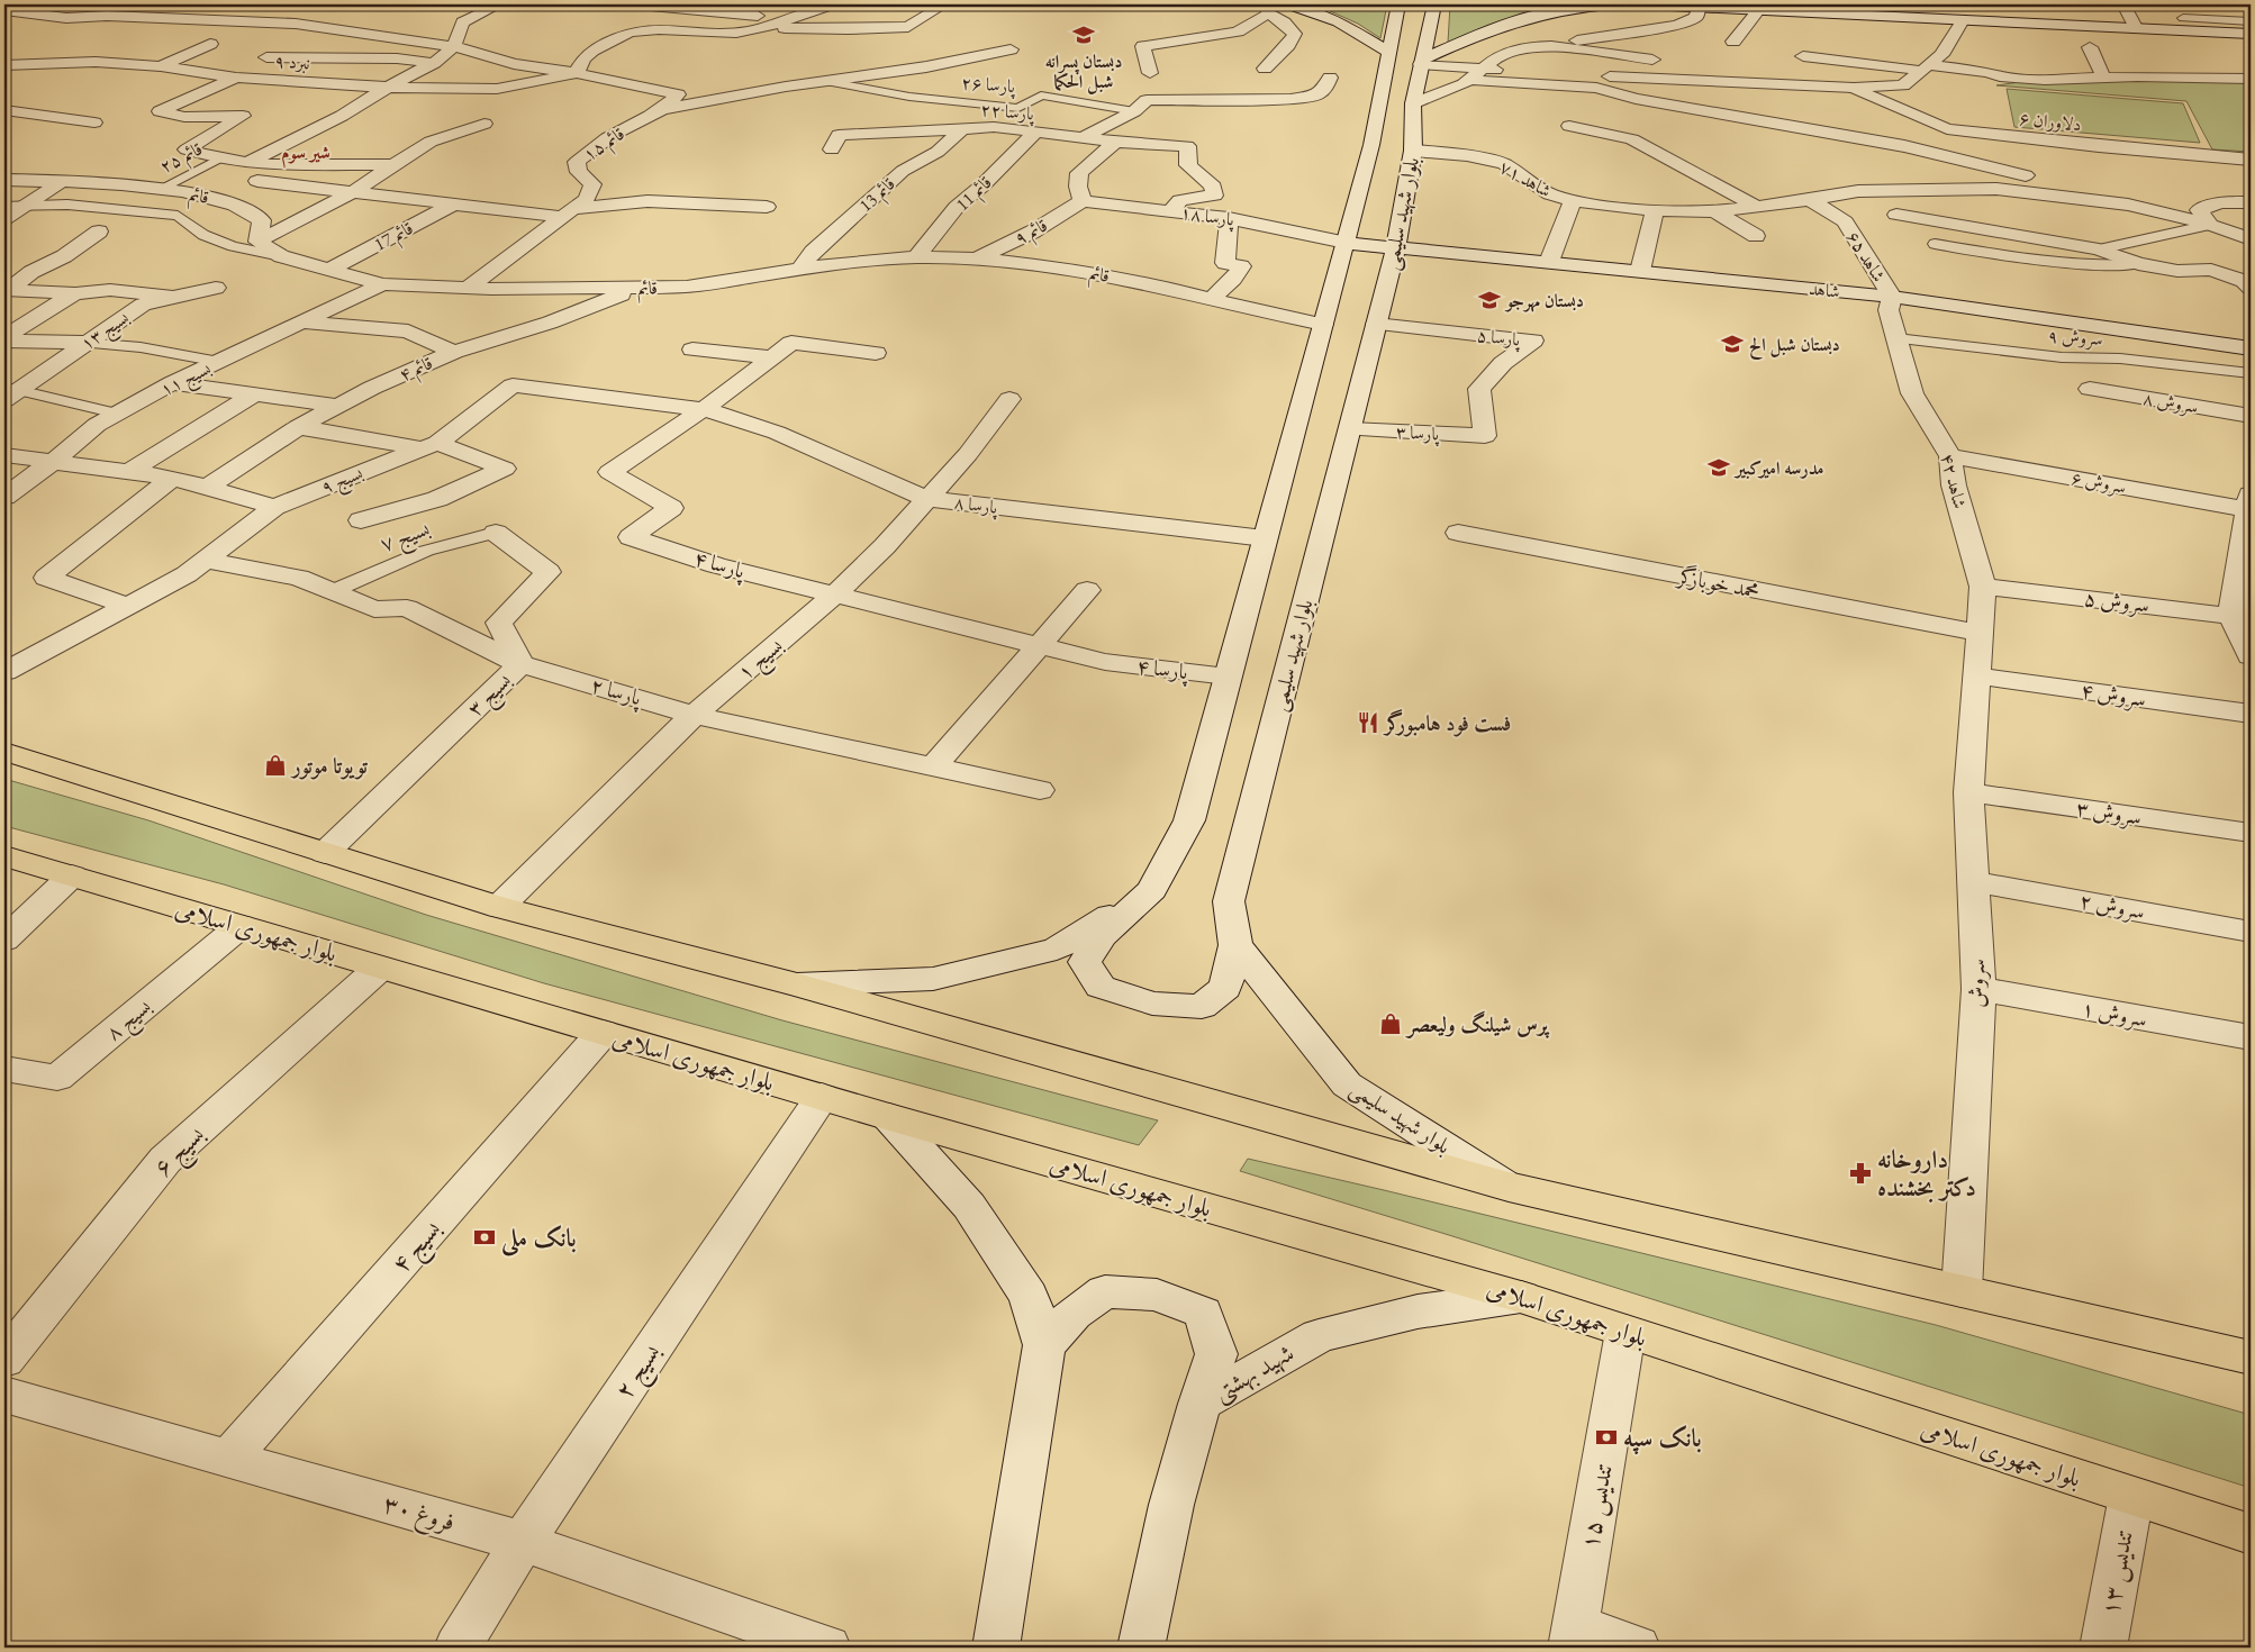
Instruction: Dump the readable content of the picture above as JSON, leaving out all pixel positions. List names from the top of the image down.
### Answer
{
  "streets": {
    "main road": ["بلوار جمهوری اسلامی"],
    "street": [
      "نبرد ۹",
      "پارسا ۲۶",
      "پارسا ۲۲",
      "دلاوران ۶",
      "قائم ۱۵",
      "شاهد ۷۱",
      "قائم 11",
      "قائم 13",
      "قائم",
      "بلوار شهید سلیمی",
      "پارسا ۱۸",
      "قائم ۹",
      "قائم 17",
      "شاهد ۶۵",
      "شاهد",
      "بسیج ۱۳",
      "پارسا ۵",
      "قائم ۴",
      "بسیج ۱۱",
      "سروش ۸",
      "پارسا ۳",
      "بسیج ۹",
      "شاهد ۴۲",
      "سروش ۶",
      "پارسا ۸",
      "پارسا ۴",
      "محمد خوبازگر",
      "سروش ۵",
      "بسیج ۱",
      "پارسا ۲",
      "بسیج ۳",
      "سروش ۴",
      "سروش ۳",
      "سروش ۲",
      "سروش",
      "سروش ۱",
      "بسیج ۸",
      "بسیج ۶",
      "بسیج ۴",
      "بسیج ۲",
      "شهید بهشتی",
      "تندیس ۱۵",
      "فروغ ۳۰",
      "تندیس ۱۳"
    ],
    "lane": ["قائم ۲۵", "سروش ۹", "بسیج ۷"]
  },
  "crossings": [
    ["پارسا ۲۶", "قائم ۱۵"],
    ["پارسا ۲۲", "قائم 11"],
    ["پارسا ۲۲", "قائم 13"],
    ["پارسا ۲۲", "پارسا ۱۸"],
    ["قائم ۱۵", "قائم"],
    ["قائم ۲۵", "قائم"],
    ["شاهد ۷۱", "بلوار شهید سلیمی"],
    ["شاهد ۷۱", "شاهد"],
    ["قائم 11", "قائم"],
    ["قائم 13", "قائم"],
    ["قائم", "بلوار شهید سلیمی"],
    ["قائم", "قائم ۹"],
    ["قائم", "قائم 17"],
    ["قائم", "قائم ۴"],
    ["قائم", "بسیج ۱۱"],
    ["بلوار شهید سلیمی", "پارسا ۱۸"],
    ["بلوار شهید سلیمی", "شاهد"],
    ["بلوار شهید سلیمی", "پارسا ۵"],
    ["بلوار شهید سلیمی", "پارسا ۳"],
    ["بلوار شهید سلیمی", "پارسا ۸"],
    ["بلوار شهید سلیمی", "پارسا ۴"],
    ["پارسا ۱۸", "قائم ۹"],
    ["پارسا ۱۸", "شاهد"],
    ["شاهد ۶۵", "شاهد"],
    ["شاهد ۶۵", "شاهد ۴۲"],
    ["شاهد", "شاهد ۴۲"],
    ["پارسا ۵", "پارسا ۳"],
    ["سروش ۹", "شاهد ۴۲"],
    ["بسیج ۹", "پارسا ۸"],
    ["بسیج ۹", "پارسا ۴"],
    ["بسیج ۹", "پارسا ۲"],
    ["شاهد ۴۲", "سروش ۶"],
    ["شاهد ۴۲", "محمد خوبازگر"],
    ["شاهد ۴۲", "سروش ۵"],
    ["شاهد ۴۲", "سروش ۴"],
    ["شاهد ۴۲", "سروش"],
    ["پارسا ۸", "پارسا ۴"],
    ["پارسا ۸", "بسیج ۱"],
    ["بسیج ۷", "پارسا ۲"],
    ["بسیج ۷", "بسیج ۳"],
    ["پارسا ۴", "بسیج ۱"],
    ["بسیج ۱", "پارسا ۲"],
    ["پارسا ۲", "بسیج ۳"],
    ["سروش ۴", "سروش"],
    ["سروش ۳", "سروش"],
    ["سروش ۲", "سروش"],
    ["بلوار جمهوری اسلامی", "بسیج ۸"],
    ["بلوار جمهوری اسلامی", "بسیج ۶"],
    ["بلوار جمهوری اسلامی", "بسیج ۴"],
    ["بلوار جمهوری اسلامی", "بسیج ۲"],
    ["بلوار جمهوری اسلامی", "شهید بهشتی"],
    ["بلوار جمهوری اسلامی", "تندیس ۱۵"],
    ["بلوار جمهوری اسلامی", "تندیس ۱۳"],
    ["سروش", "سروش ۱"],
    ["بسیج ۴", "فروغ ۳۰"],
    ["بسیج ۲", "فروغ ۳۰"]
  ],
  "districts": ["شیر سوم"],
  "places": {
    "school or university": [
      "دبستان پسرانه شبل الحکما",
      "دبستان مهرجو",
      "دبستان شبل الح",
      "مدرسه امیرکبیر"
    ],
    "restaurant": ["فست فود هامبورگر"],
    "shop": ["تویوتا موتور", "پرس شیلنگ ولیعصر"],
    "pharmacy": ["داروخانه دکتر بخشنده"],
    "bank": ["بانک ملی", "بانک سپه"]
  }
}
